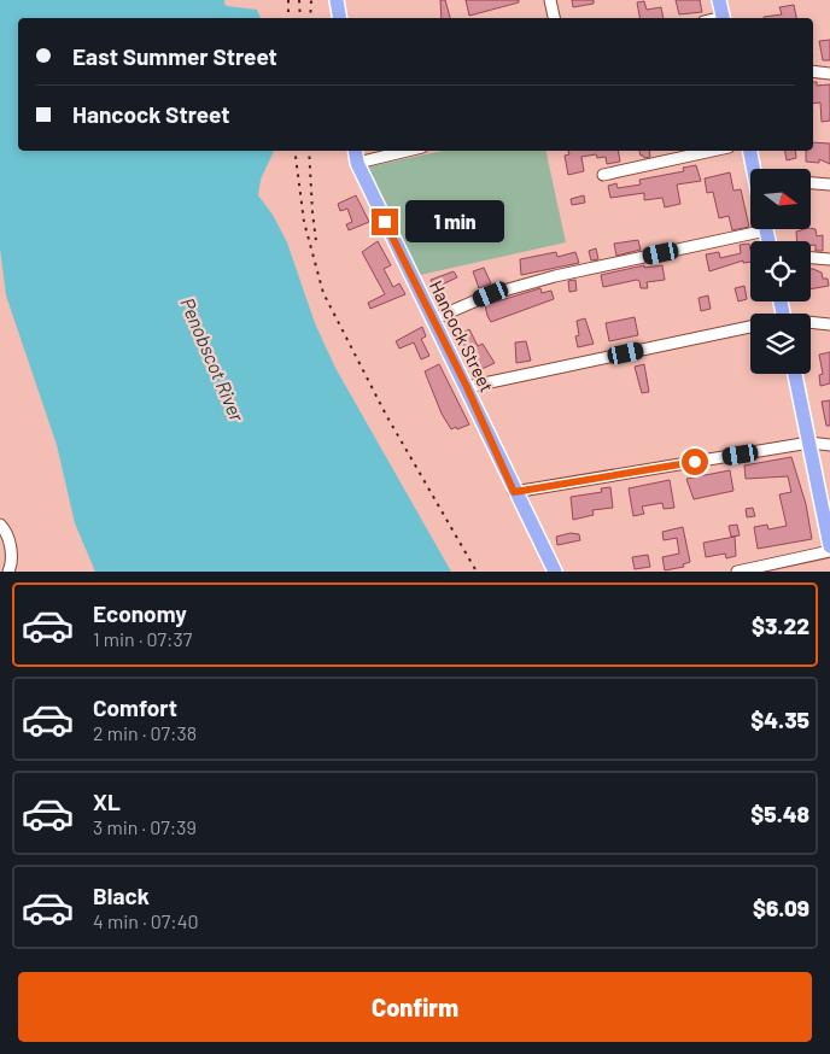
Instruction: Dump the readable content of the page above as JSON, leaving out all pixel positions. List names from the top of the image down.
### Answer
{
  "streets": {
    "main road": ["Hancock Street"]
  },
  "water": ["Penobscot River"],
  "north": "right",
  "page": {
    "banner": ["East Summer Street", "Hancock Street"],
    "bubble": "1 min",
    "list": [
      {
        "name": "Economy",
        "note": "1 min · 07:37",
        "value": "$3.22"
      },
      {
        "name": "Comfort",
        "note": "2 min · 07:38",
        "value": "$4.35"
      },
      {
        "name": "XL",
        "note": "3 min · 07:39",
        "value": "$5.48"
      },
      {
        "name": "Black",
        "note": "4 min · 07:40",
        "value": "$6.09"
      }
    ],
    "buttons": "Confirm"
  }
}
